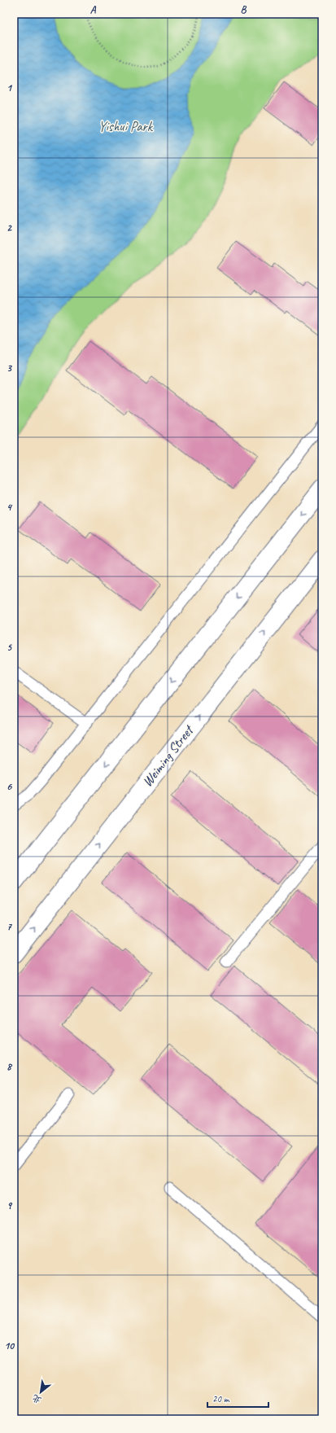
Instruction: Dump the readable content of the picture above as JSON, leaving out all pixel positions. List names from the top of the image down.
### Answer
{
  "streets": {
    "street": ["Weiming Street"]
  },
  "parks": ["Yishui Park"],
  "scale_bar": "20 m",
  "north": "bottom left",
  "grid": {
    "columns": ["A", "B"],
    "rows": [
      "1",
      "2",
      "3",
      "4",
      "5",
      "6",
      "7",
      "8",
      "9",
      "10"
    ]
  }
}
